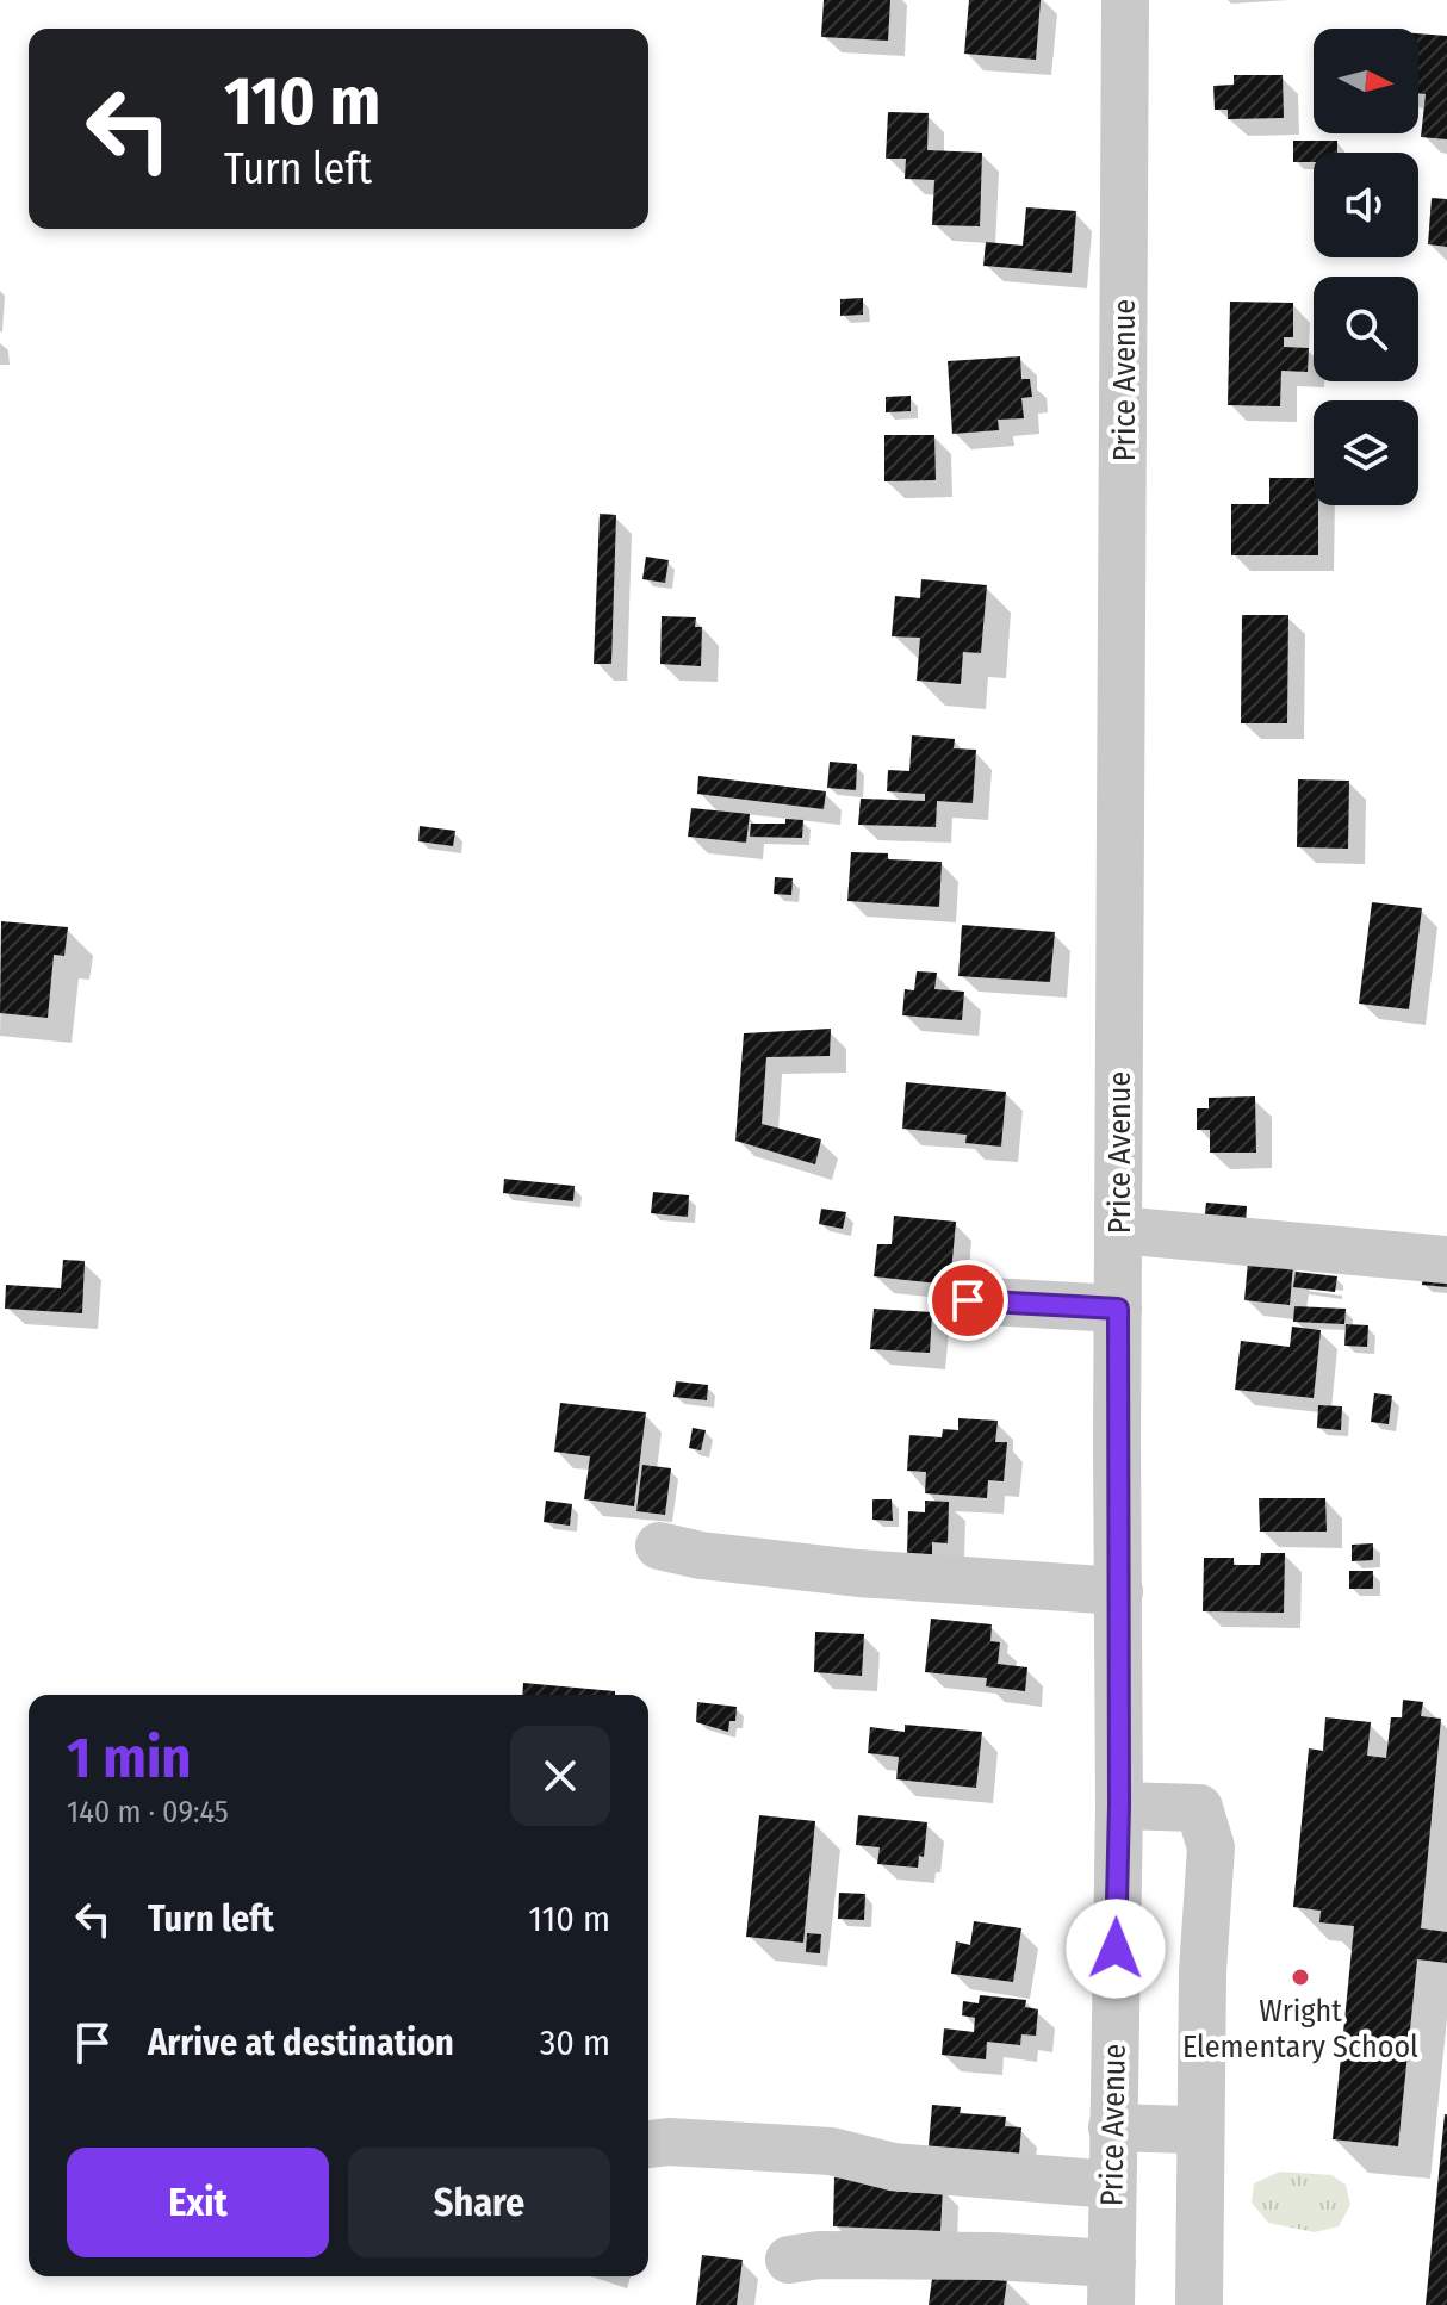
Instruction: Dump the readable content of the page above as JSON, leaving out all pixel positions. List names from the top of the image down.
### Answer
{
  "streets": {
    "street": ["Price Avenue"]
  },
  "places": ["Wright Elementary School"],
  "north": "right",
  "page": {
    "turn": ["110 m", "Turn left"],
    "heading": ["1 min", "140 m · 09:45"],
    "list": [
      {
        "name": "Turn left",
        "value": "110 m"
      },
      {
        "name": "Arrive at destination",
        "value": "30 m"
      }
    ],
    "buttons": ["Exit", "Share"]
  }
}
